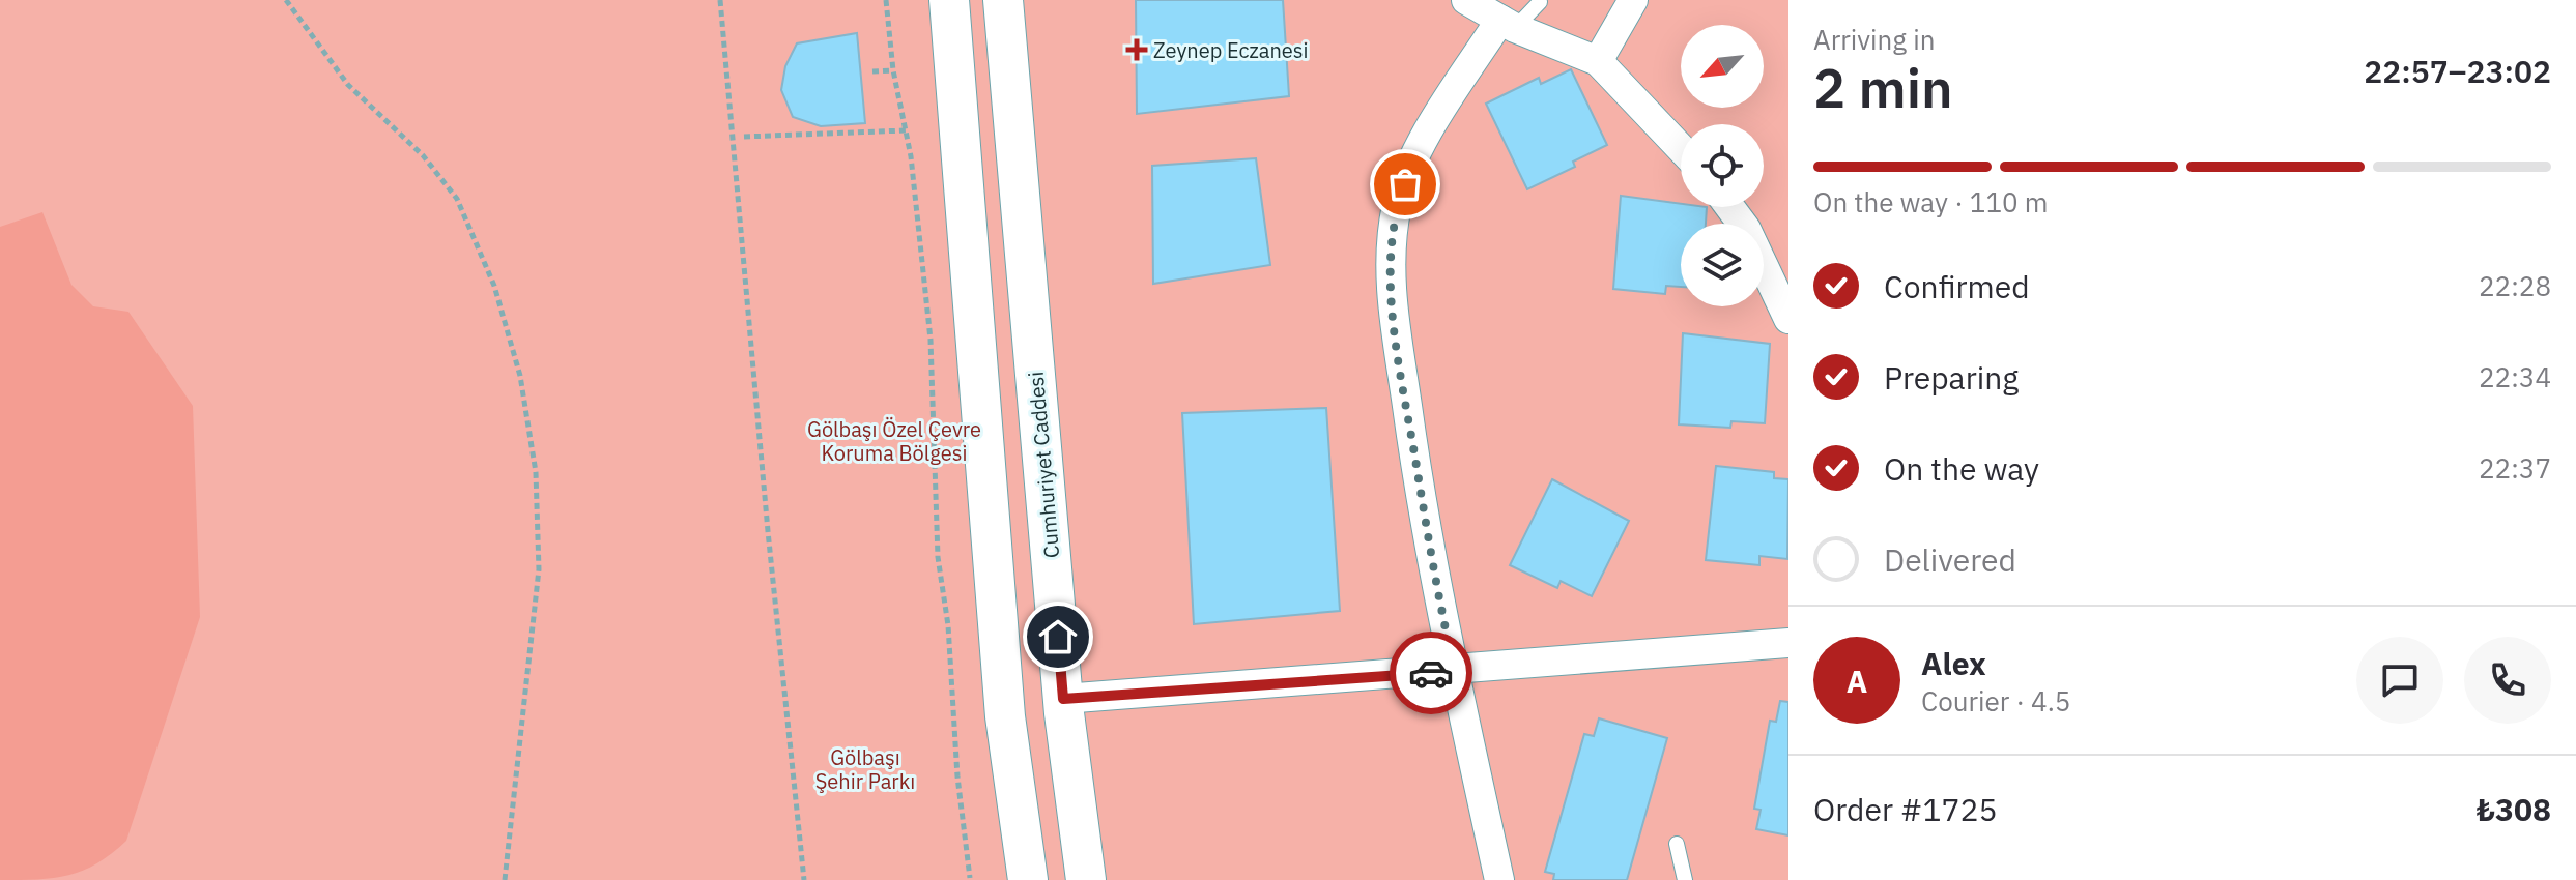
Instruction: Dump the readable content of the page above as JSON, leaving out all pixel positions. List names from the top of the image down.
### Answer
{
  "streets": {
    "main road": ["Cumhuriyet Caddesi"]
  },
  "parks": ["Gölbaşı Özel Çevre Koruma Bölgesi", "Gölbaşı Şehir Parkı"],
  "places": {
    "health": ["Zeynep Eczanesi"]
  },
  "north": "bottom left",
  "page": {
    "heading": ["2 min", "Arriving in", "22:57–23:02"],
    "panel": [
      "Alex",
      "Courier · 4.5",
      "Order #1725",
      "₺308"
    ],
    "bar": "On the way · 110 m",
    "list": [
      ["Confirmed", "22:28"],
      ["Preparing", "22:34"],
      ["On the way", "22:37"],
      "Delivered"
    ],
    "round": "A"
  }
}
